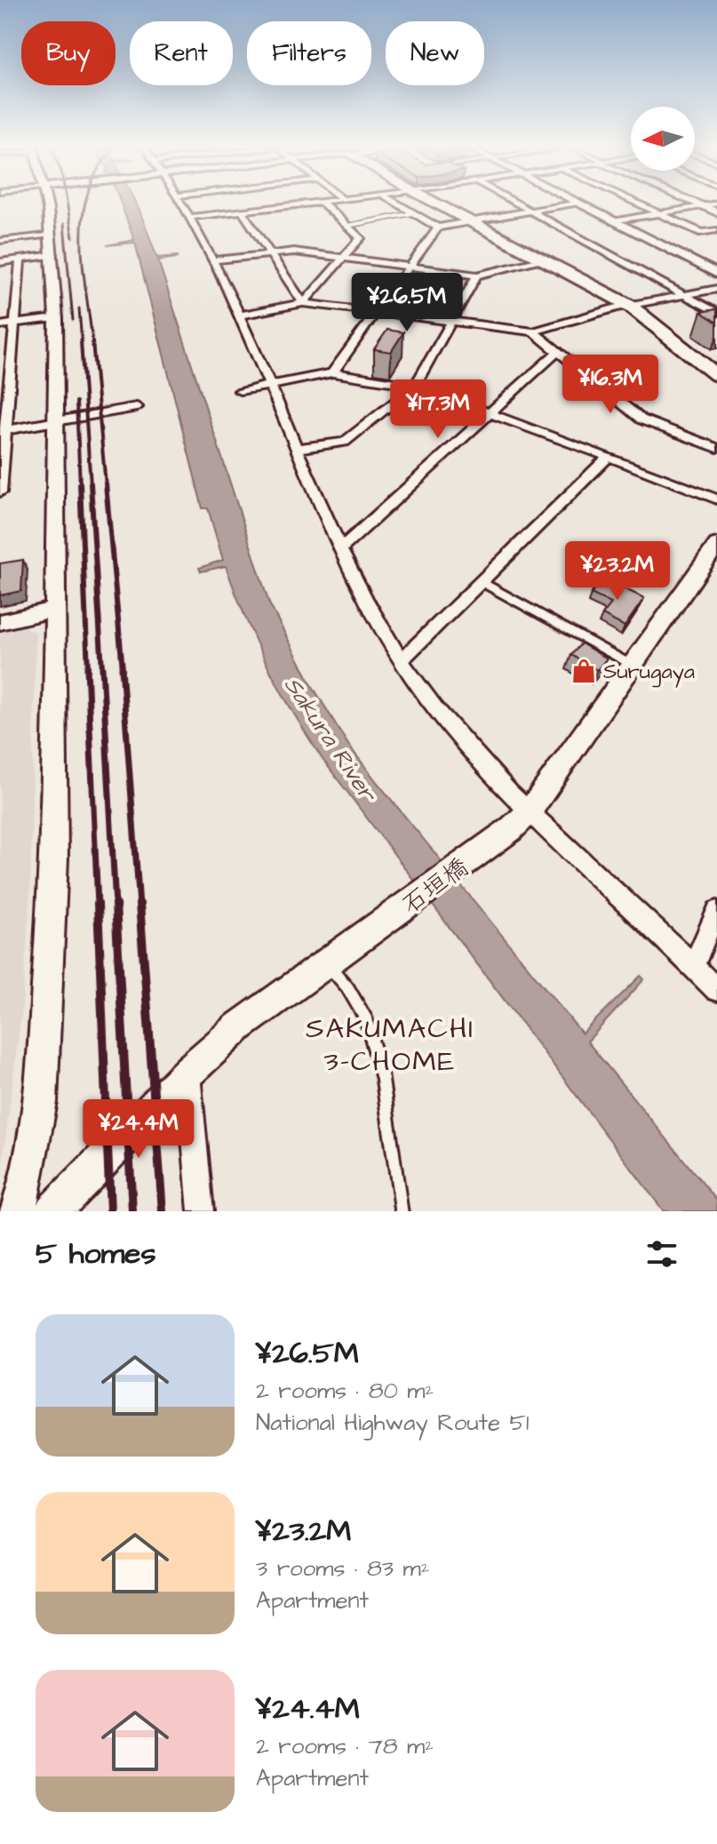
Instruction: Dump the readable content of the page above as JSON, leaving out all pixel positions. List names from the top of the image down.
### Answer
{
  "streets": {
    "street": ["石垣橋"]
  },
  "districts": ["SAKUMACHI 3-CHOME"],
  "water": ["Sakura River"],
  "places": {
    "shop": ["Surugaya"]
  },
  "north": "left",
  "page": {
    "chip": [
      "Buy",
      "Rent",
      "Filters",
      "New"
    ],
    "price": [
      "¥26.5M",
      "¥16.3M",
      "¥17.3M",
      "¥23.2M",
      "¥24.4M"
    ],
    "heading": "5 homes",
    "list": [
      {
        "name": "¥26.5M",
        "note": "2 rooms · 80 m² · National Highway Route 51"
      },
      {
        "name": "¥23.2M",
        "note": "3 rooms · 83 m² · Apartment"
      },
      {
        "name": "¥24.4M",
        "note": "2 rooms · 78 m² · Apartment"
      }
    ]
  }
}
